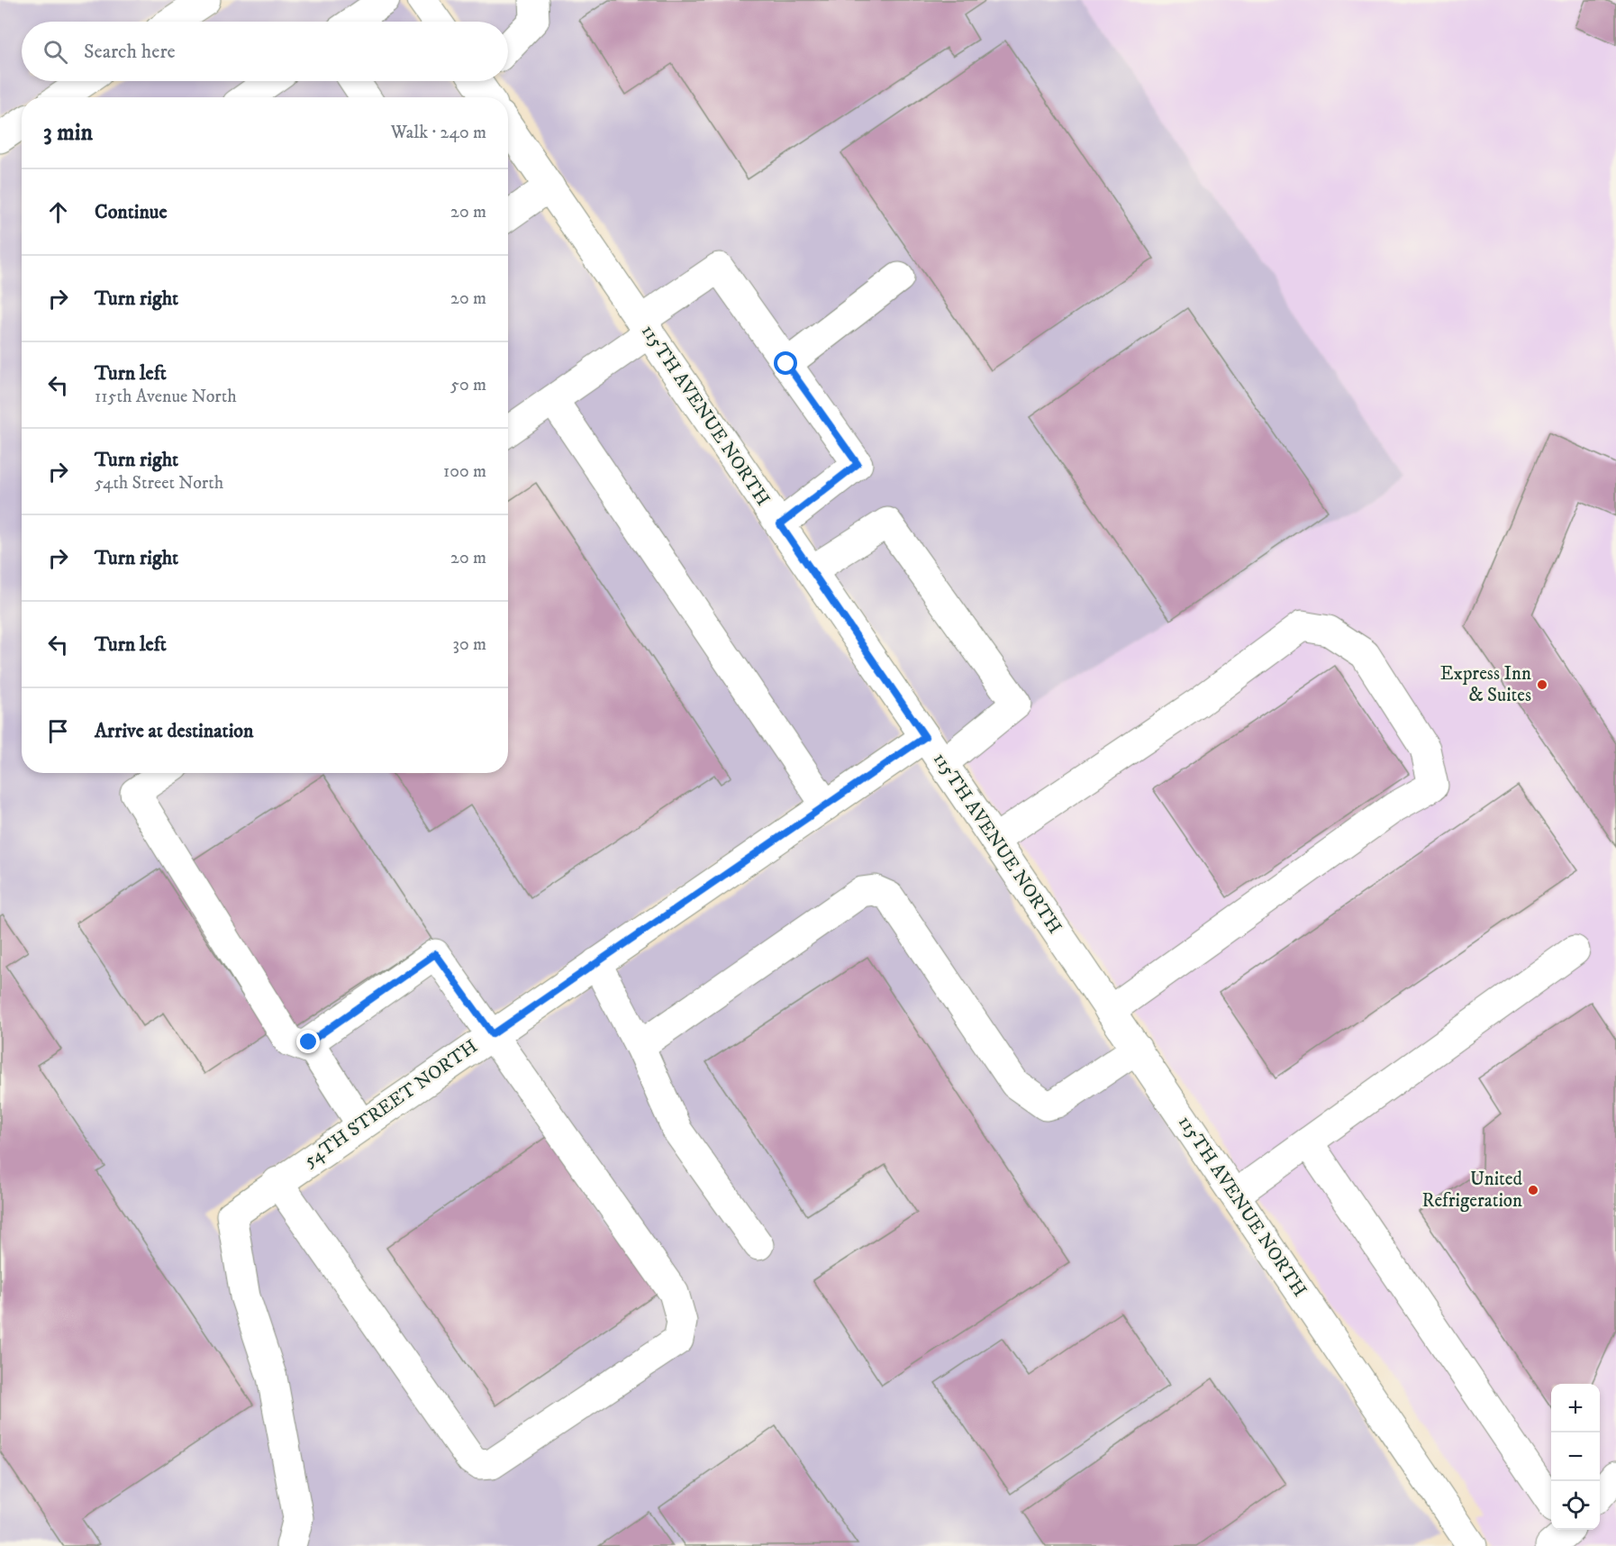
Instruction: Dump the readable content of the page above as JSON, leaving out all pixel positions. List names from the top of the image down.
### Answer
{
  "streets": {
    "street": ["115TH AVENUE NORTH", "54TH STREET NORTH"]
  },
  "crossings": [
    ["115TH AVENUE NORTH", "54TH STREET NORTH"]
  ],
  "places": ["Express Inn & Suites", "United Refrigeration"],
  "page": {
    "search": "Search here",
    "heading": ["3 min", "Walk · 240 m"],
    "list": [
      ["Continue", "20 m"],
      ["Turn right", "20 m"],
      ["Turn left", "115th Avenue North", "50 m"],
      ["Turn right", "54th Street North", "100 m"],
      ["Turn right", "20 m"],
      ["Turn left", "30 m"],
      "Arrive at destination"
    ],
    "map_buttons": ["+", "−"]
  }
}
